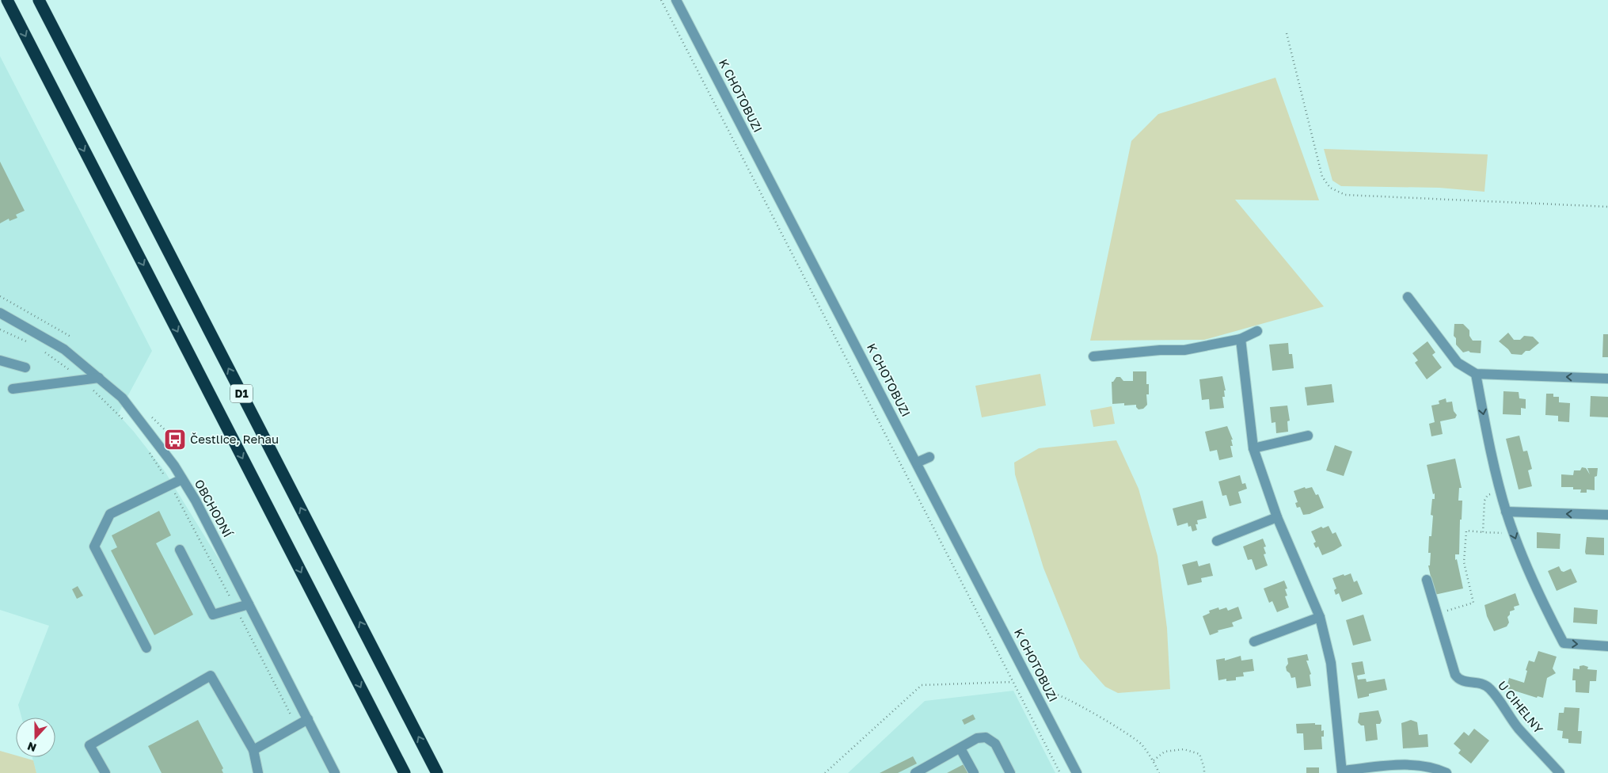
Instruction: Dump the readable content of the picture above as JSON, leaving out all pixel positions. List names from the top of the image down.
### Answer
{
  "streets": {
    "highway": ["D1"],
    "street": ["K CHOTOBUZI", "OBCHODNÍ", "U CIHELNY"]
  },
  "places": {
    "bus stop": ["Čestlice, Rehau"]
  },
  "north": "bottom"
}
